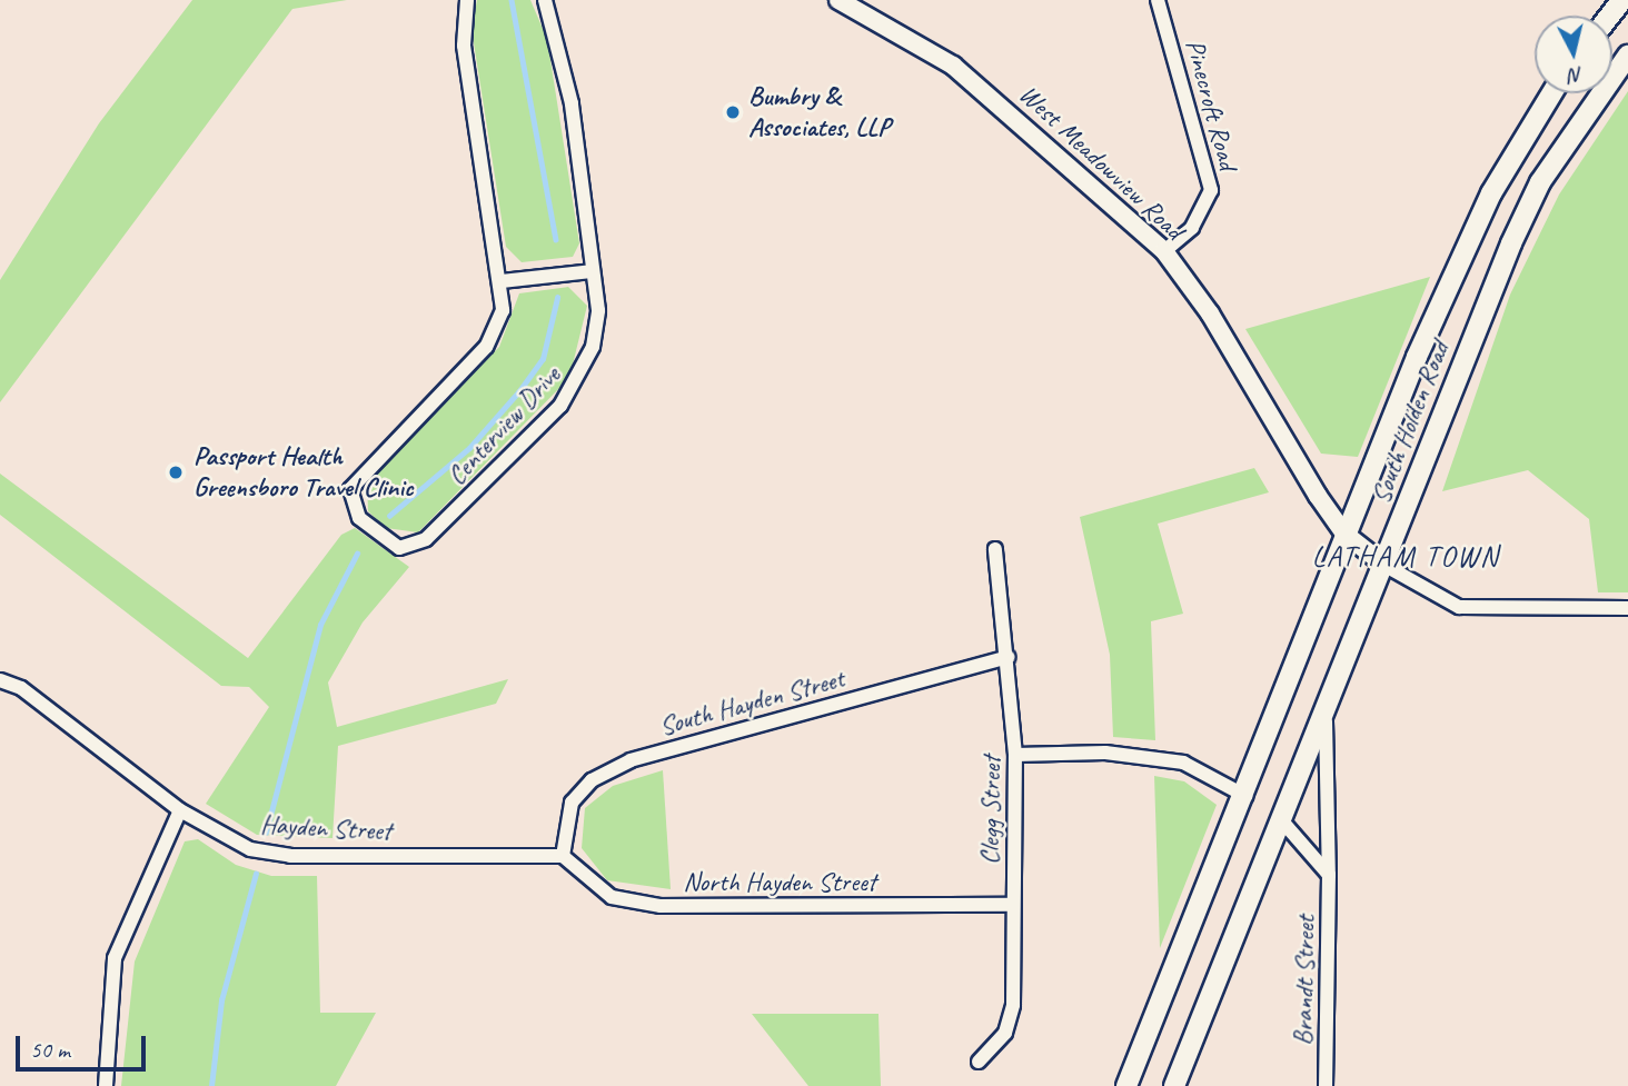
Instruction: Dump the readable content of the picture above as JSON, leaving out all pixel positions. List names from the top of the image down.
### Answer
{
  "streets": {
    "main road": ["South Holden Road"],
    "street": [
      "Pinecroft Road",
      "West Meadowview Road",
      "Centerview Drive",
      "South Hayden Street",
      "Clegg Street",
      "Hayden Street",
      "North Hayden Street",
      "Brandt Street"
    ]
  },
  "crossings": [
    ["Pinecroft Road", "West Meadowview Road"],
    ["West Meadowview Road", "South Holden Road"],
    ["South Holden Road", "Brandt Street"],
    ["South Hayden Street", "Clegg Street"],
    ["South Hayden Street", "Hayden Street"],
    ["South Hayden Street", "North Hayden Street"],
    ["Clegg Street", "North Hayden Street"],
    ["Hayden Street", "North Hayden Street"]
  ],
  "districts": ["LATHAM TOWN"],
  "places": ["Bumbry & Associates, LLP", "Passport Health Greensboro Travel Clinic"],
  "scale_bar": "50 m",
  "north": "bottom"
}
